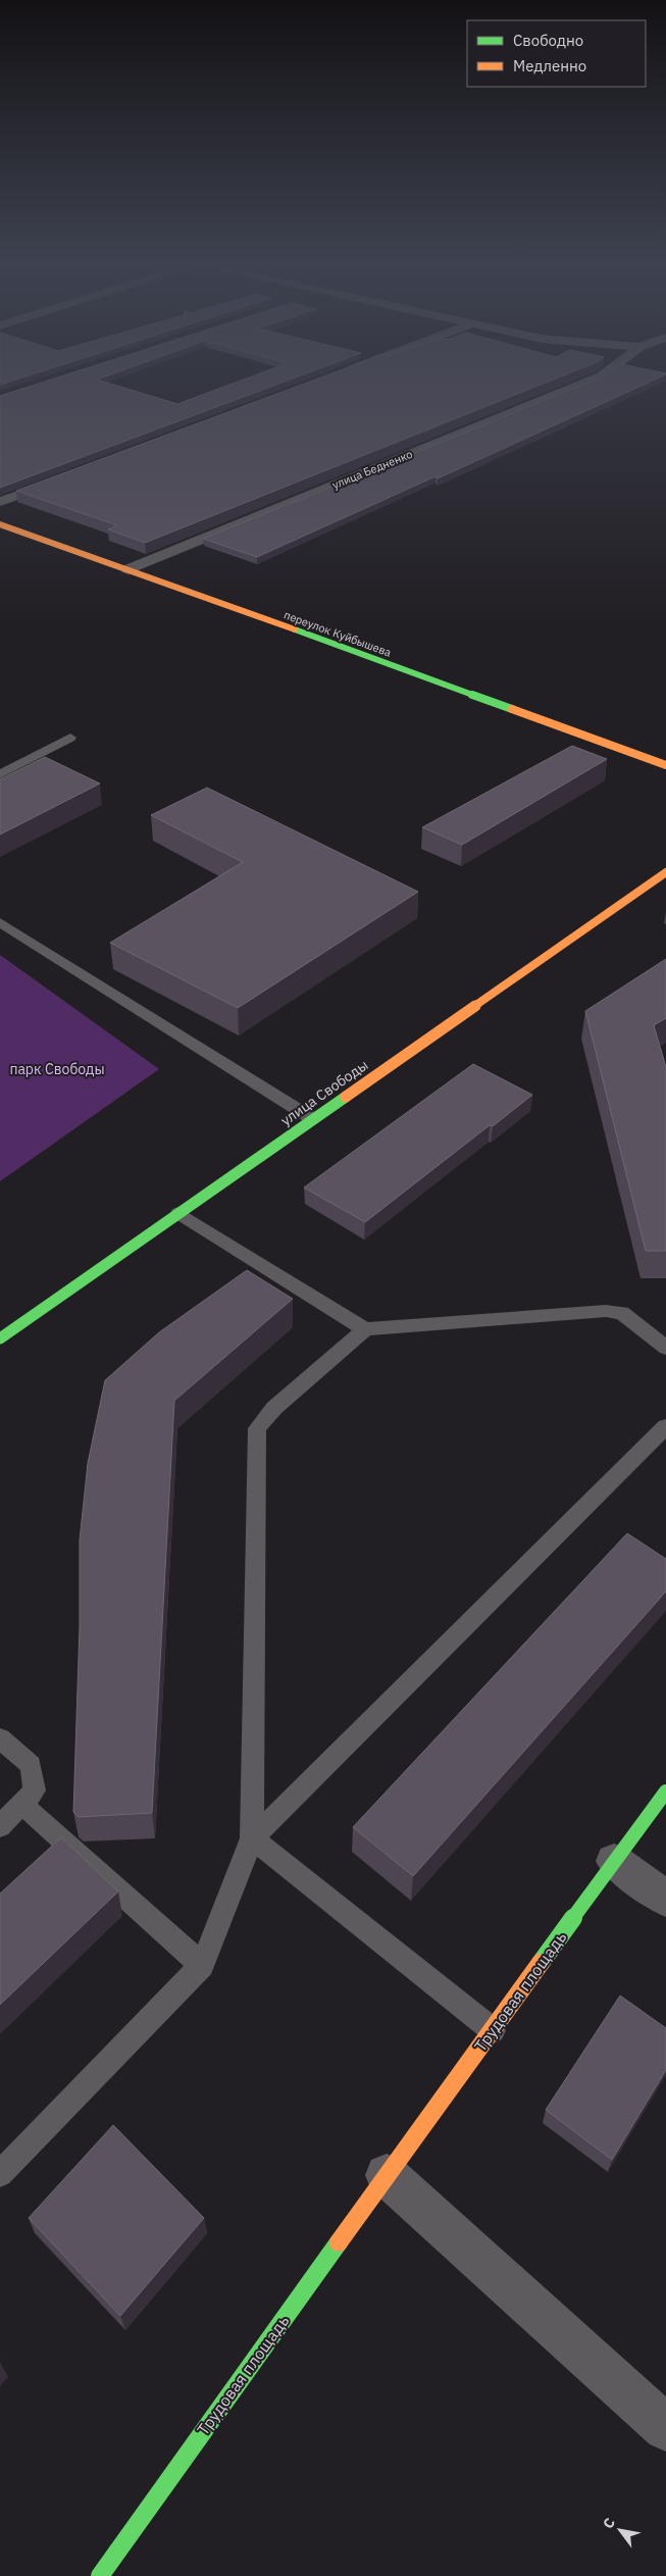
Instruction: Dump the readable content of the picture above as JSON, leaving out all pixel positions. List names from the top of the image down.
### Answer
{
  "streets": {
    "street": [
      "улица Бедненко",
      "переулок Куйбышева",
      "улица Свободы",
      "Трудовая площадь"
    ]
  },
  "crossings": [
    ["улица Бедненко", "переулок Куйбышева"]
  ],
  "parks": ["парк Свободы"],
  "legend": ["Свободно", "Медленно"],
  "north": "top left"
}
